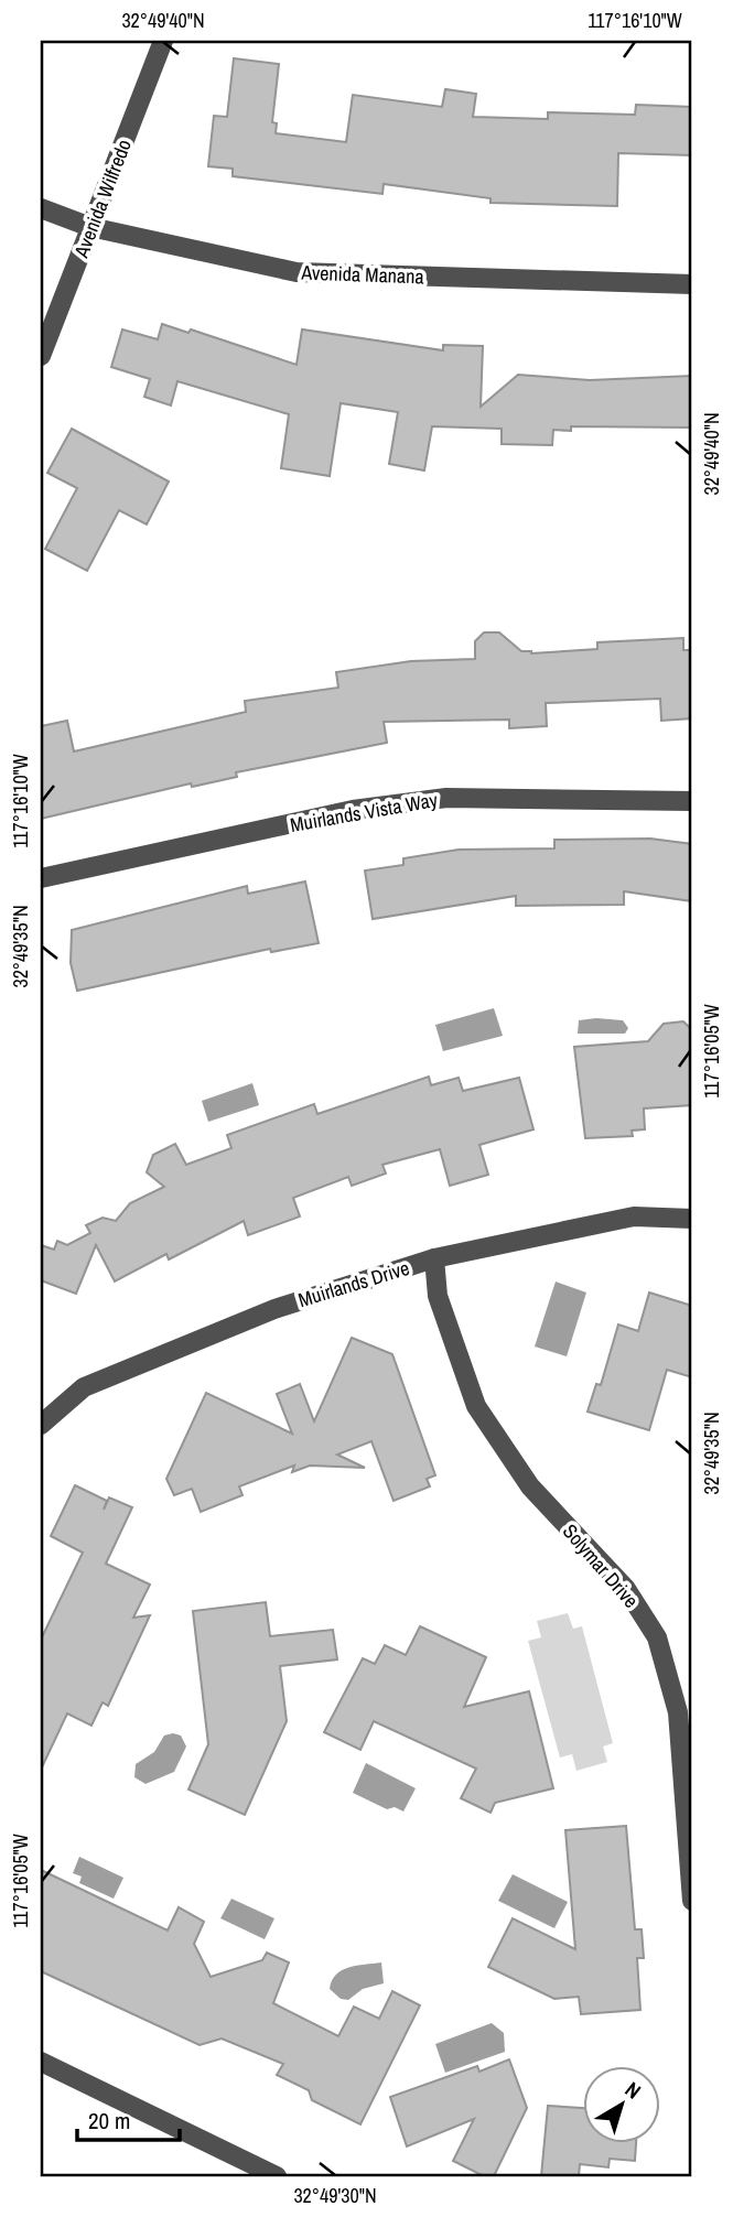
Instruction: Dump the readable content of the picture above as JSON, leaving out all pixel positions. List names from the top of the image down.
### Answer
{
  "streets": {
    "street": [
      "Avenida Wilfredo",
      "Avenida Manana",
      "Muirlands Vista Way",
      "Muirlands Drive",
      "Solymar Drive"
    ]
  },
  "crossings": [
    ["Avenida Wilfredo", "Avenida Manana"],
    ["Muirlands Drive", "Solymar Drive"]
  ],
  "scale_bar": "20 m",
  "north": "top right",
  "coordinates": [
    "32°49'40\"N",
    "117°16'10\"W",
    "32°49'35\"N",
    "117°16'05\"W",
    "32°49'30\"N"
  ]
}
